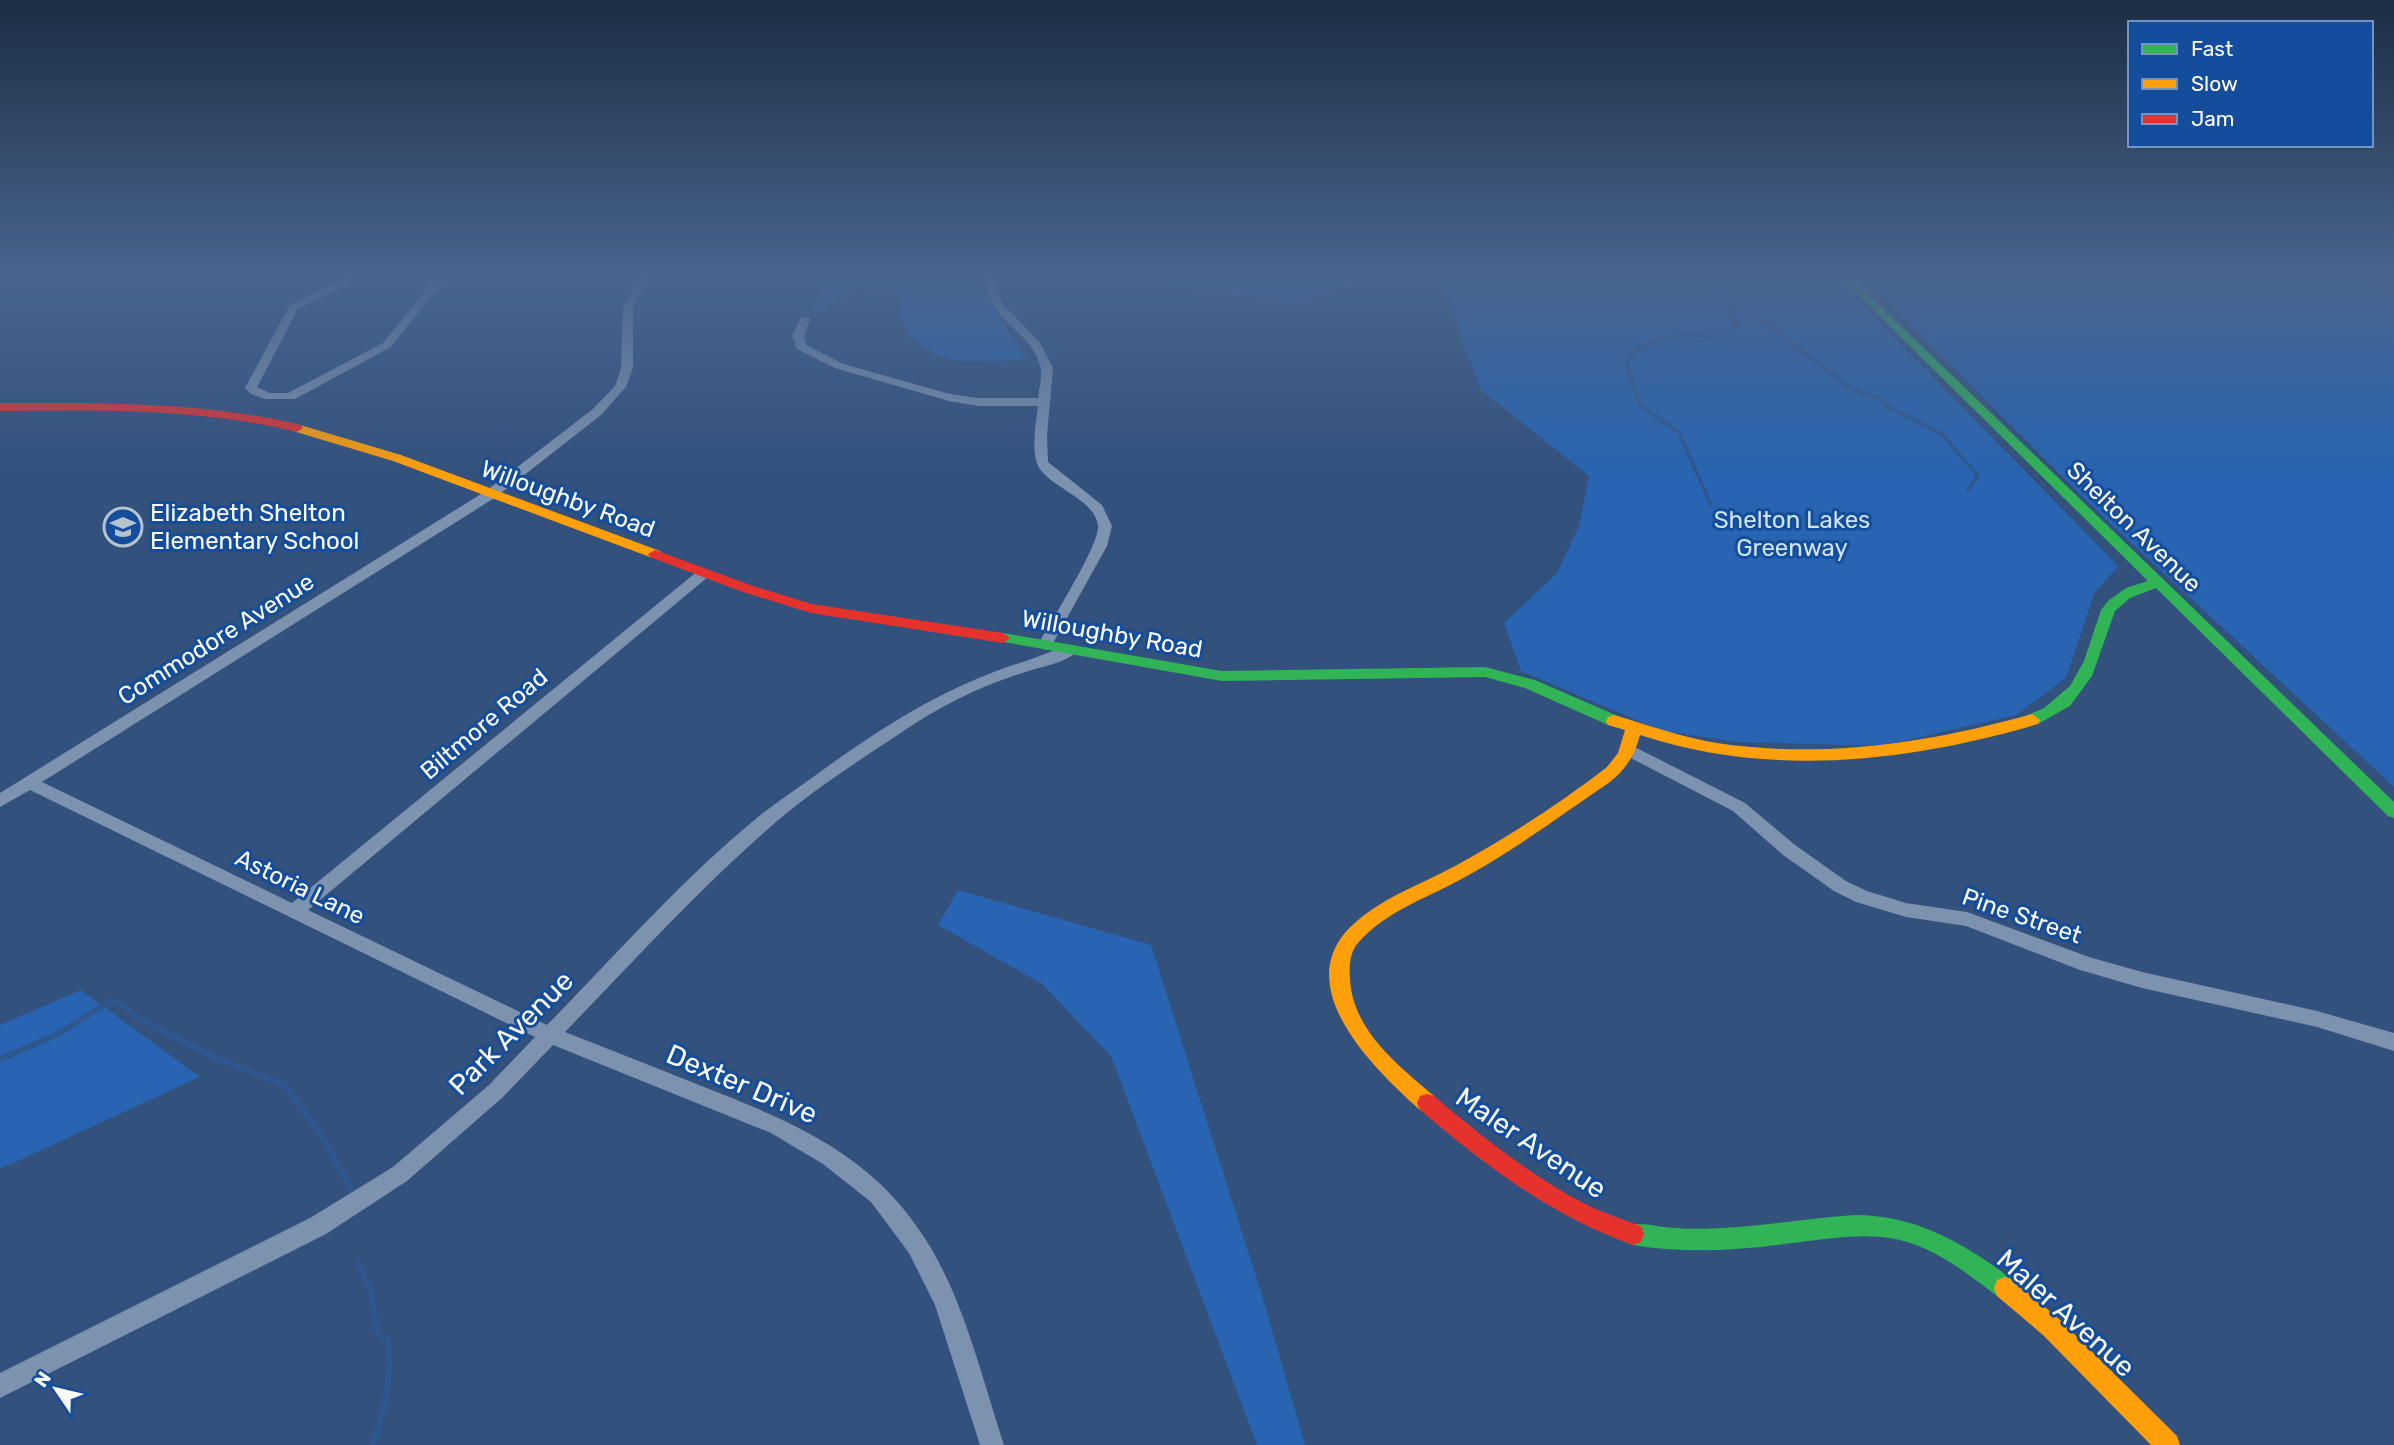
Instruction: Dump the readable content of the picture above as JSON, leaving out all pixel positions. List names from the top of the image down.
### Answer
{
  "streets": {
    "street": [
      "Willoughby Road",
      "Shelton Avenue",
      "Commodore Avenue",
      "Biltmore Road",
      "Astoria Lane",
      "Pine Street",
      "Park Avenue",
      "Dexter Drive",
      "Maler Avenue"
    ]
  },
  "crossings": [
    ["Willoughby Road", "Shelton Avenue"],
    ["Willoughby Road", "Commodore Avenue"],
    ["Willoughby Road", "Biltmore Road"],
    ["Willoughby Road", "Park Avenue"],
    ["Commodore Avenue", "Astoria Lane"],
    ["Biltmore Road", "Astoria Lane"],
    ["Astoria Lane", "Park Avenue"],
    ["Astoria Lane", "Dexter Drive"],
    ["Pine Street", "Maler Avenue"],
    ["Park Avenue", "Dexter Drive"]
  ],
  "parks": ["Shelton Lakes Greenway"],
  "places": {
    "school or university": ["Elizabeth Shelton Elementary School"]
  },
  "legend": ["Fast", "Slow", "Jam"],
  "north": "top left"
}
